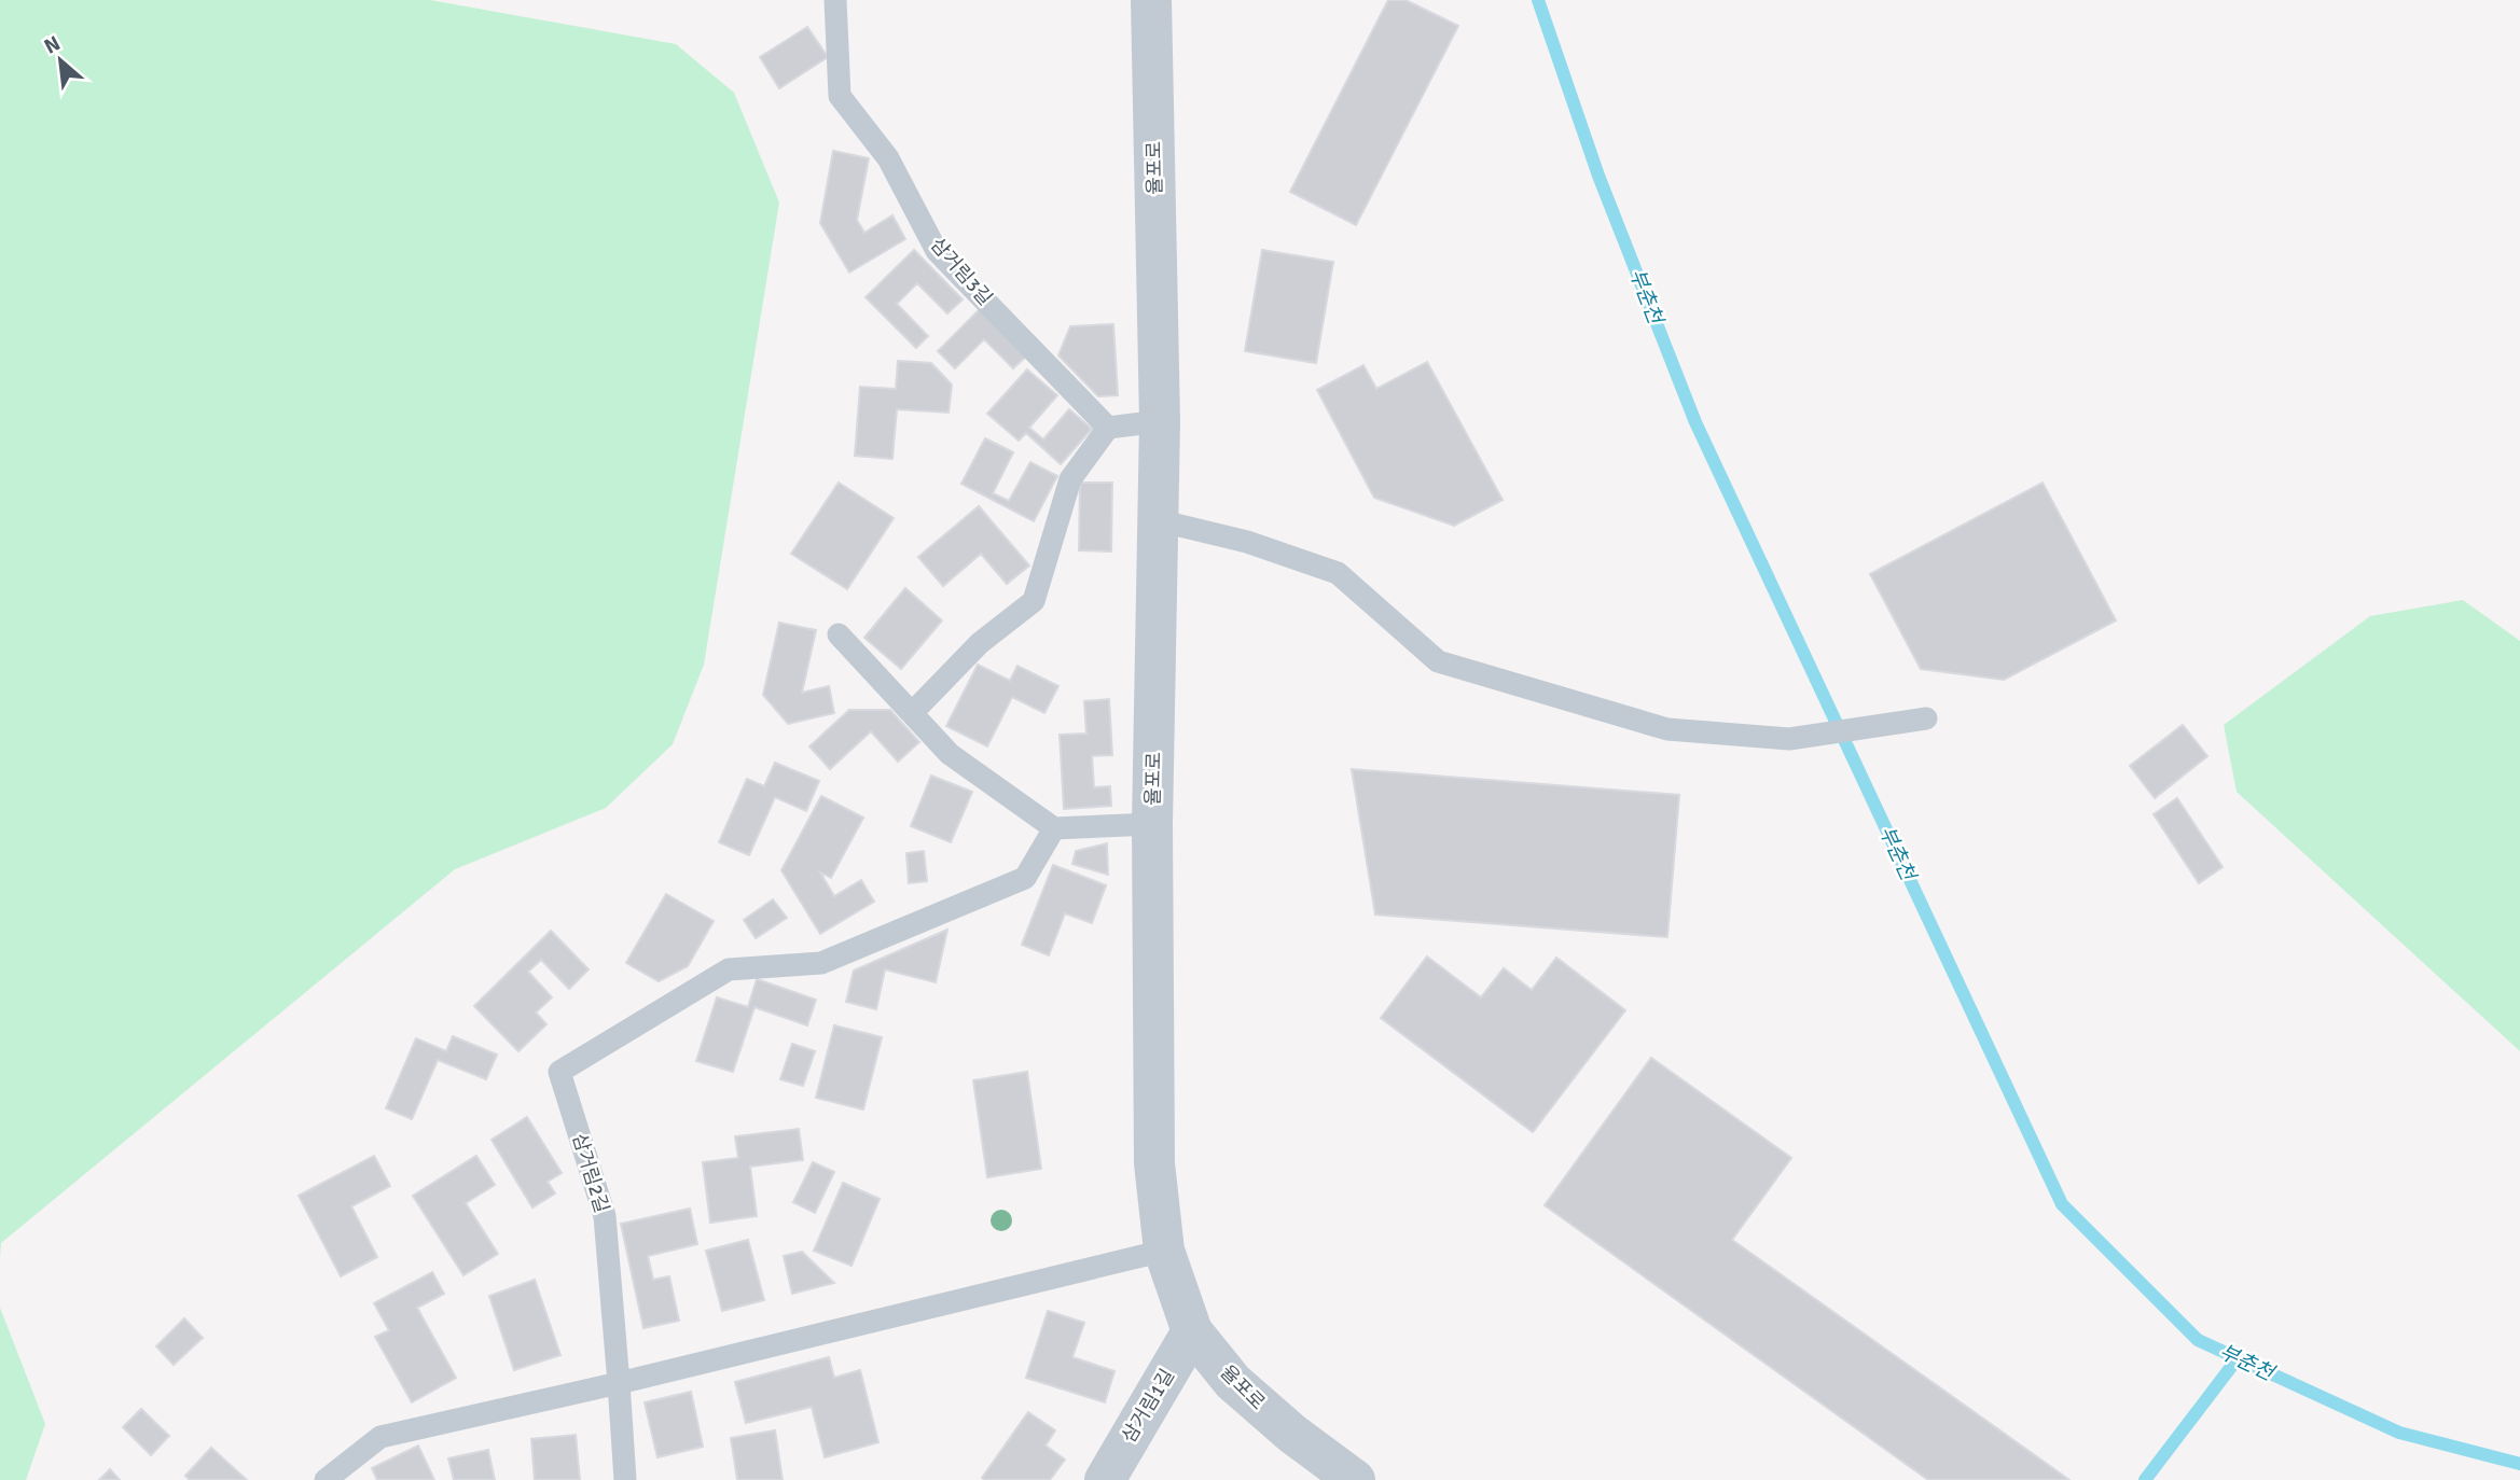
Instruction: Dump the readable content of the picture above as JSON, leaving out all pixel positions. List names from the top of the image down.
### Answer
{
  "streets": {
    "street": ["율포로", "삼거림1길"],
    "lane": ["삼거림3길", "삼거림2길"]
  },
  "crossings": [
    ["율포로", "삼거림1길"]
  ],
  "water": ["부춘천"],
  "north": "top left"
}
